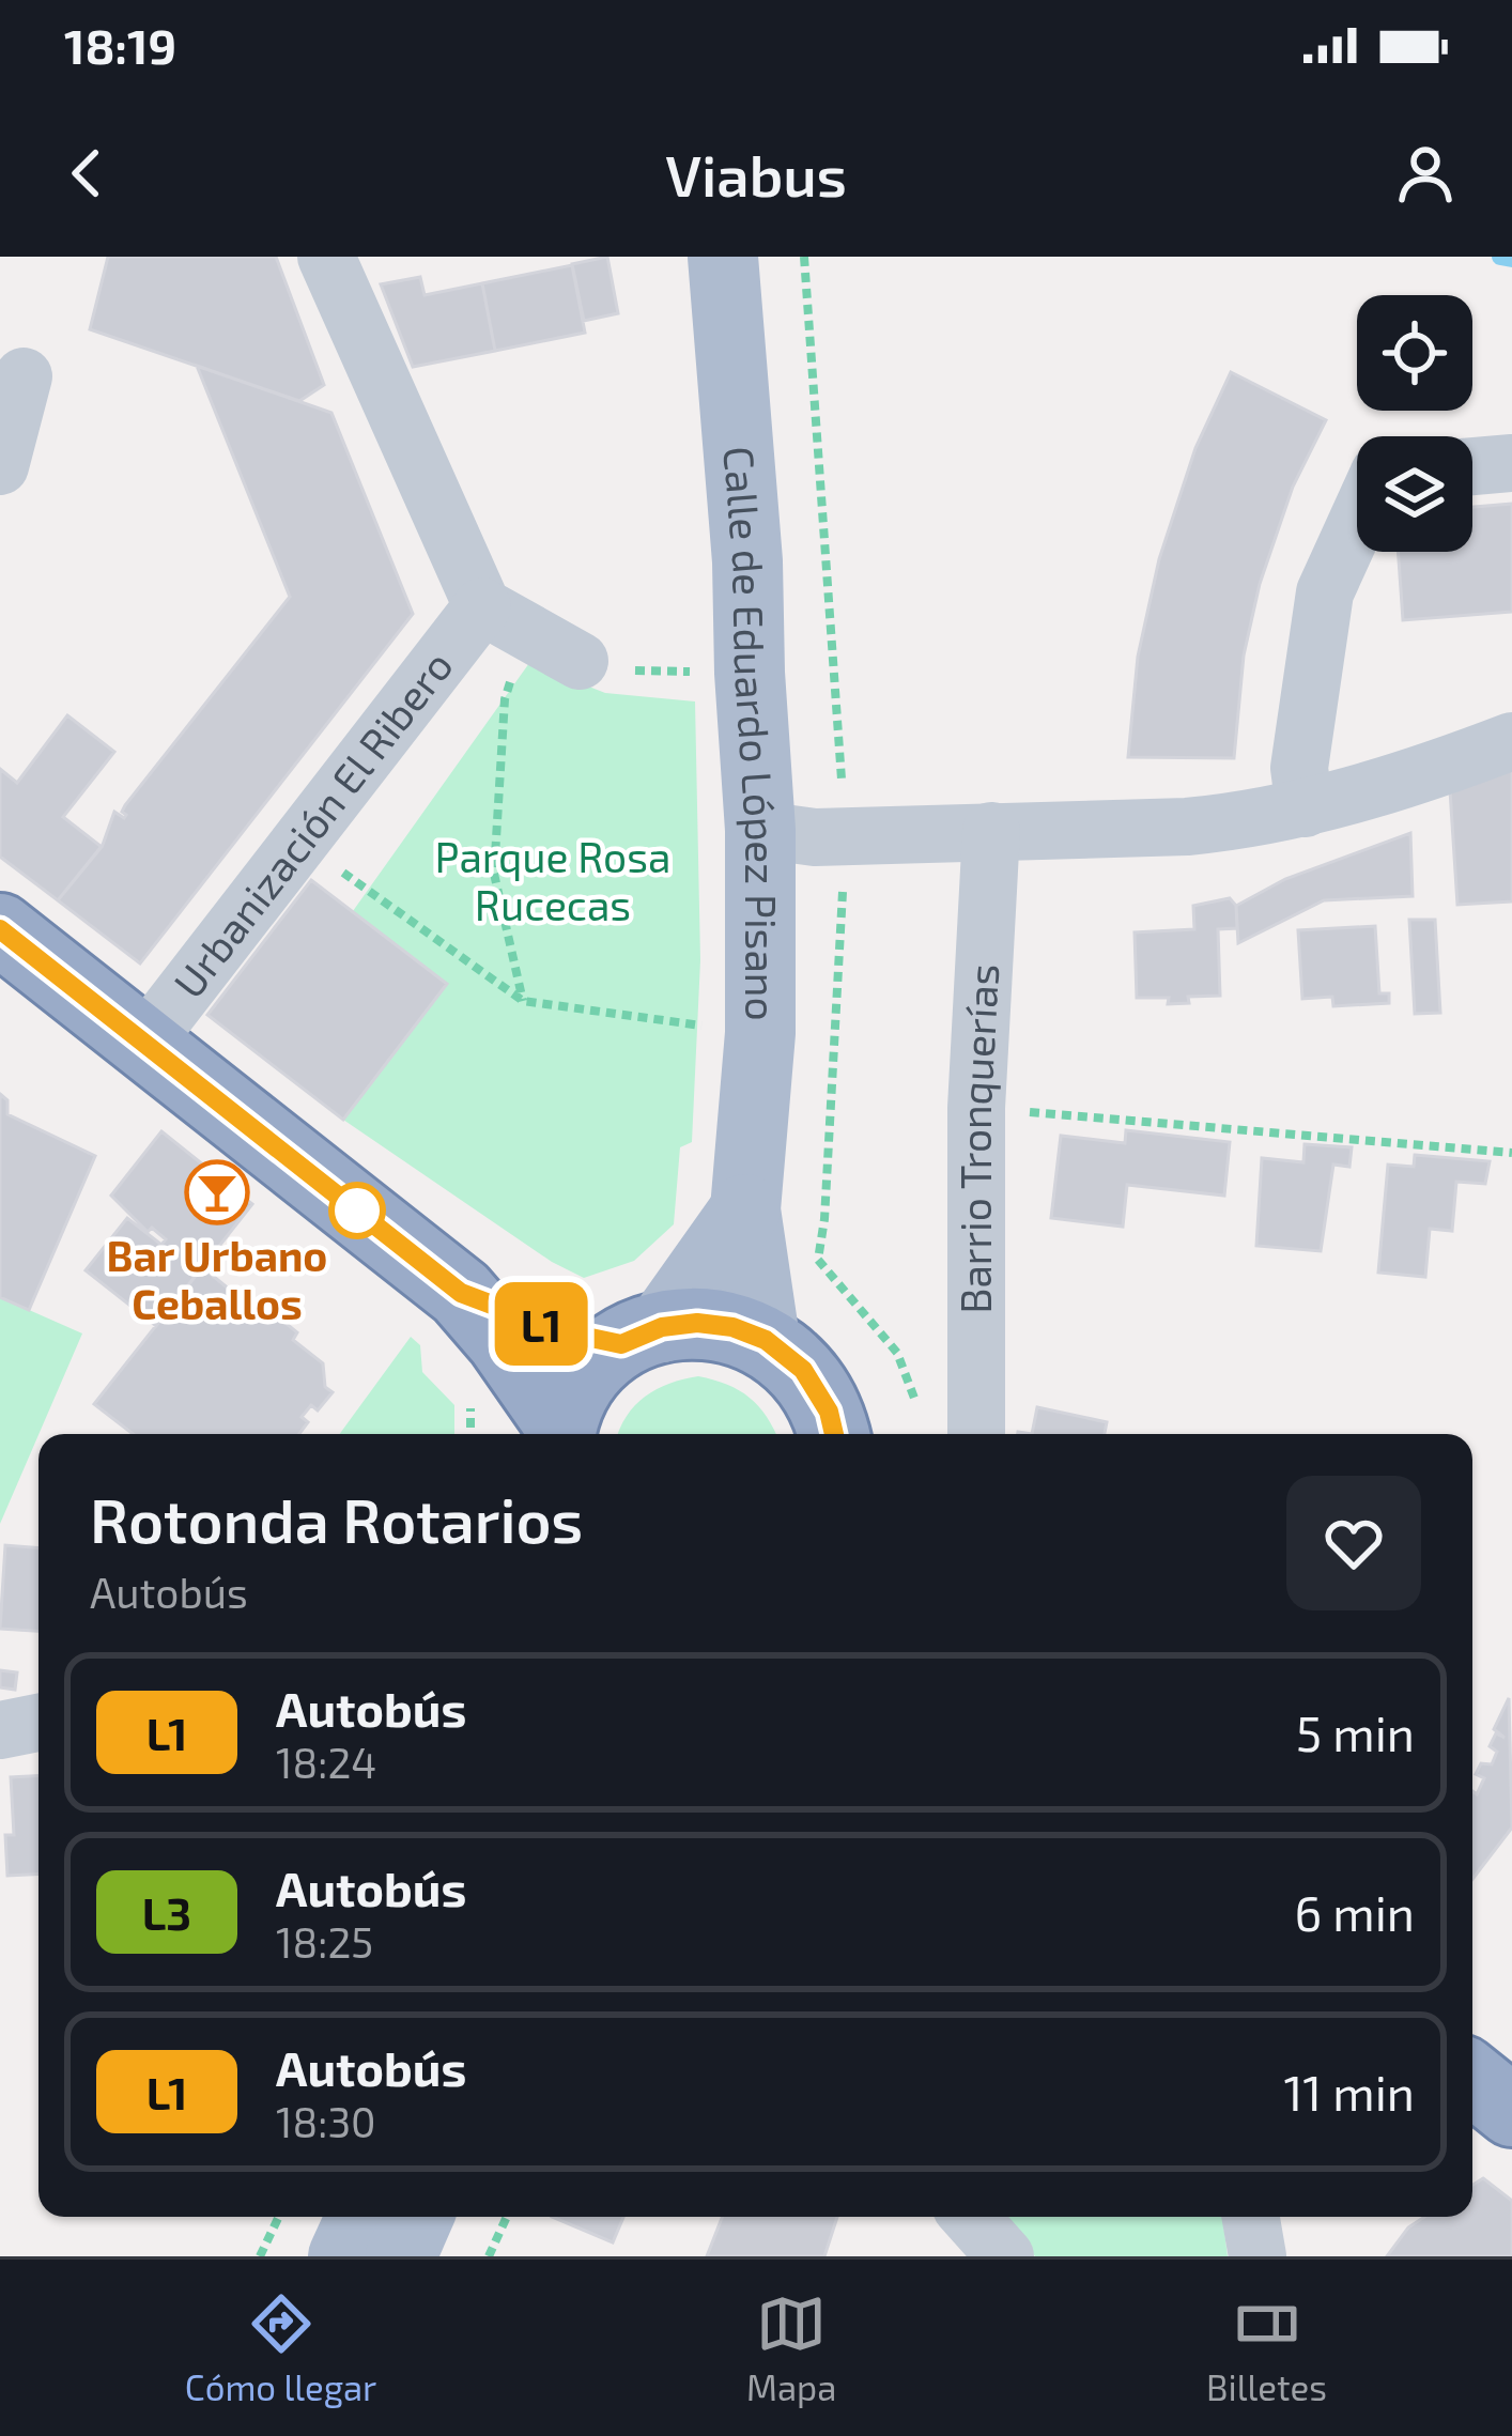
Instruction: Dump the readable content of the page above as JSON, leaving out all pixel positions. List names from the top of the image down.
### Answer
{
  "streets": {
    "main road": ["Calle de Eduardo López Pisano"],
    "street": ["Urbanización El Ribero", "Barrio Tronquerías"]
  },
  "parks": ["Parque Rosa Rucecas"],
  "places": {
    "bar": ["Bar Urbano Ceballos"]
  },
  "lines": ["bus line L1"],
  "page": {
    "status": "18:19",
    "header": "Viabus",
    "on_map": "L1",
    "heading": ["Rotonda Rotarios", "Autobús"],
    "list": [
      {
        "mark": "L1",
        "name": "Autobús",
        "note": "18:24",
        "value": "5 min"
      },
      {
        "mark": "L3",
        "name": "Autobús",
        "note": "18:25",
        "value": "6 min"
      },
      {
        "mark": "L1",
        "name": "Autobús",
        "note": "18:30",
        "value": "11 min"
      }
    ],
    "tabs": ["Cómo llegar", "Mapa", "Billetes"]
  }
}
